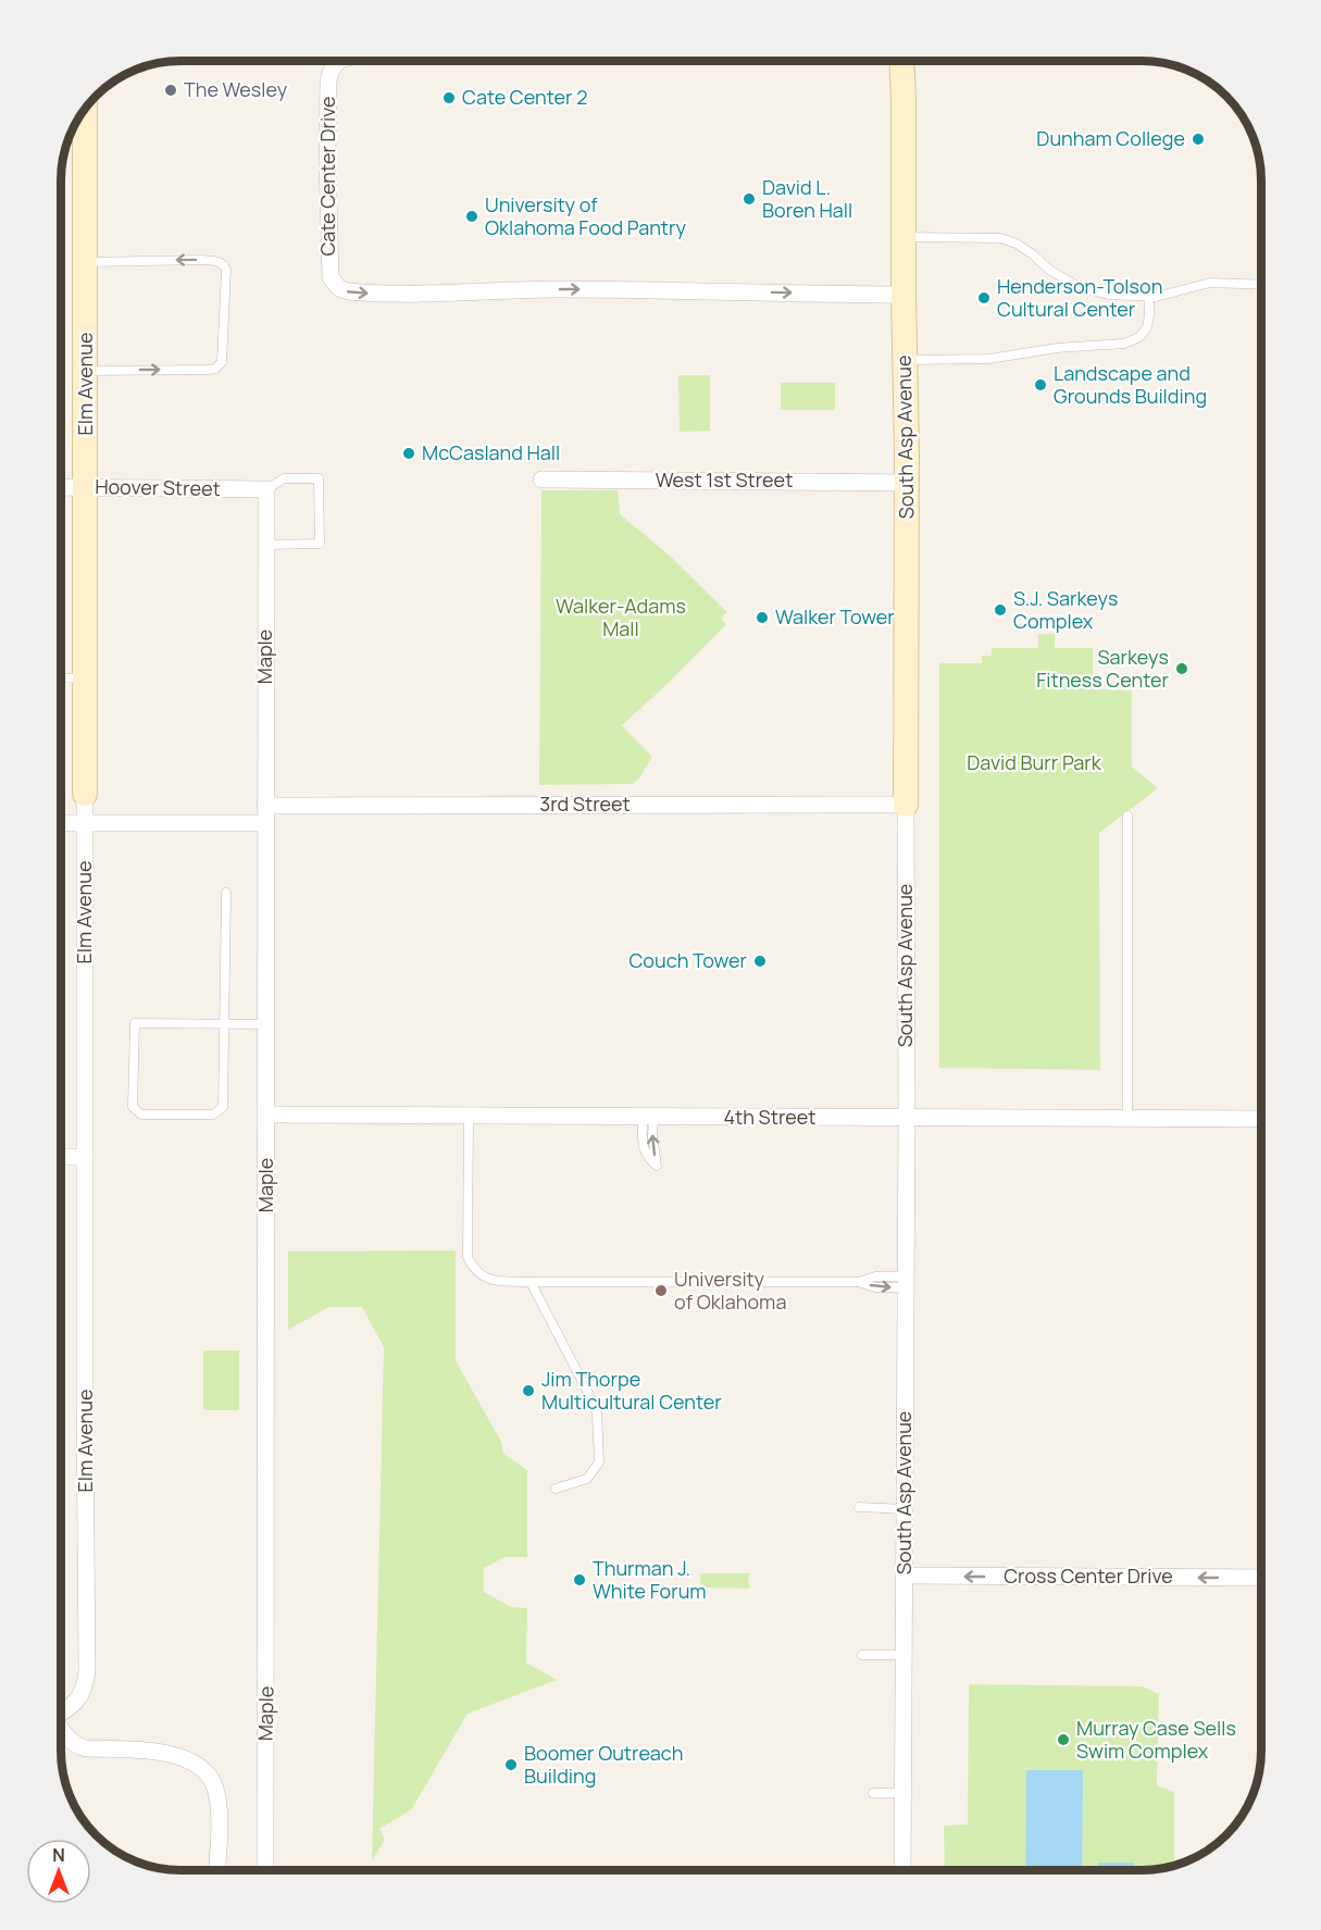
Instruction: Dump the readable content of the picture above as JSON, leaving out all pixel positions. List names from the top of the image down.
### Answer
{
  "streets": {
    "street": [
      "Cate Center Drive",
      "Elm Avenue",
      "South Asp Avenue",
      "West 1st Street",
      "Hoover Street",
      "Maple",
      "3rd Street",
      "4th Street",
      "Cross Center Drive"
    ]
  },
  "crossings": [
    ["Cate Center Drive", "South Asp Avenue"],
    ["Elm Avenue", "Hoover Street"],
    ["South Asp Avenue", "West 1st Street"],
    ["South Asp Avenue", "3rd Street"],
    ["South Asp Avenue", "4th Street"],
    ["South Asp Avenue", "Cross Center Drive"],
    ["Hoover Street", "Maple"],
    ["Maple", "3rd Street"],
    ["Maple", "4th Street"]
  ],
  "one_way": ["Cross Center Drive"],
  "parks": ["Walker-Adams Mall", "David Burr Park"],
  "places": [
    "The Wesley",
    "Cate Center 2",
    "Dunham College",
    "David L. Boren Hall",
    "University of Oklahoma Food Pantry",
    "Henderson-Tolson Cultural Center",
    "Landscape and Grounds Building",
    "McCasland Hall",
    "S.J. Sarkeys Complex",
    "Walker Tower",
    "Sarkeys Fitness Center",
    "Couch Tower",
    "University of Oklahoma",
    "Jim Thorpe Multicultural Center",
    "Thurman J. White Forum",
    "Murray Case Sells Swim Complex",
    "Boomer Outreach Building"
  ],
  "north": "top"
}
